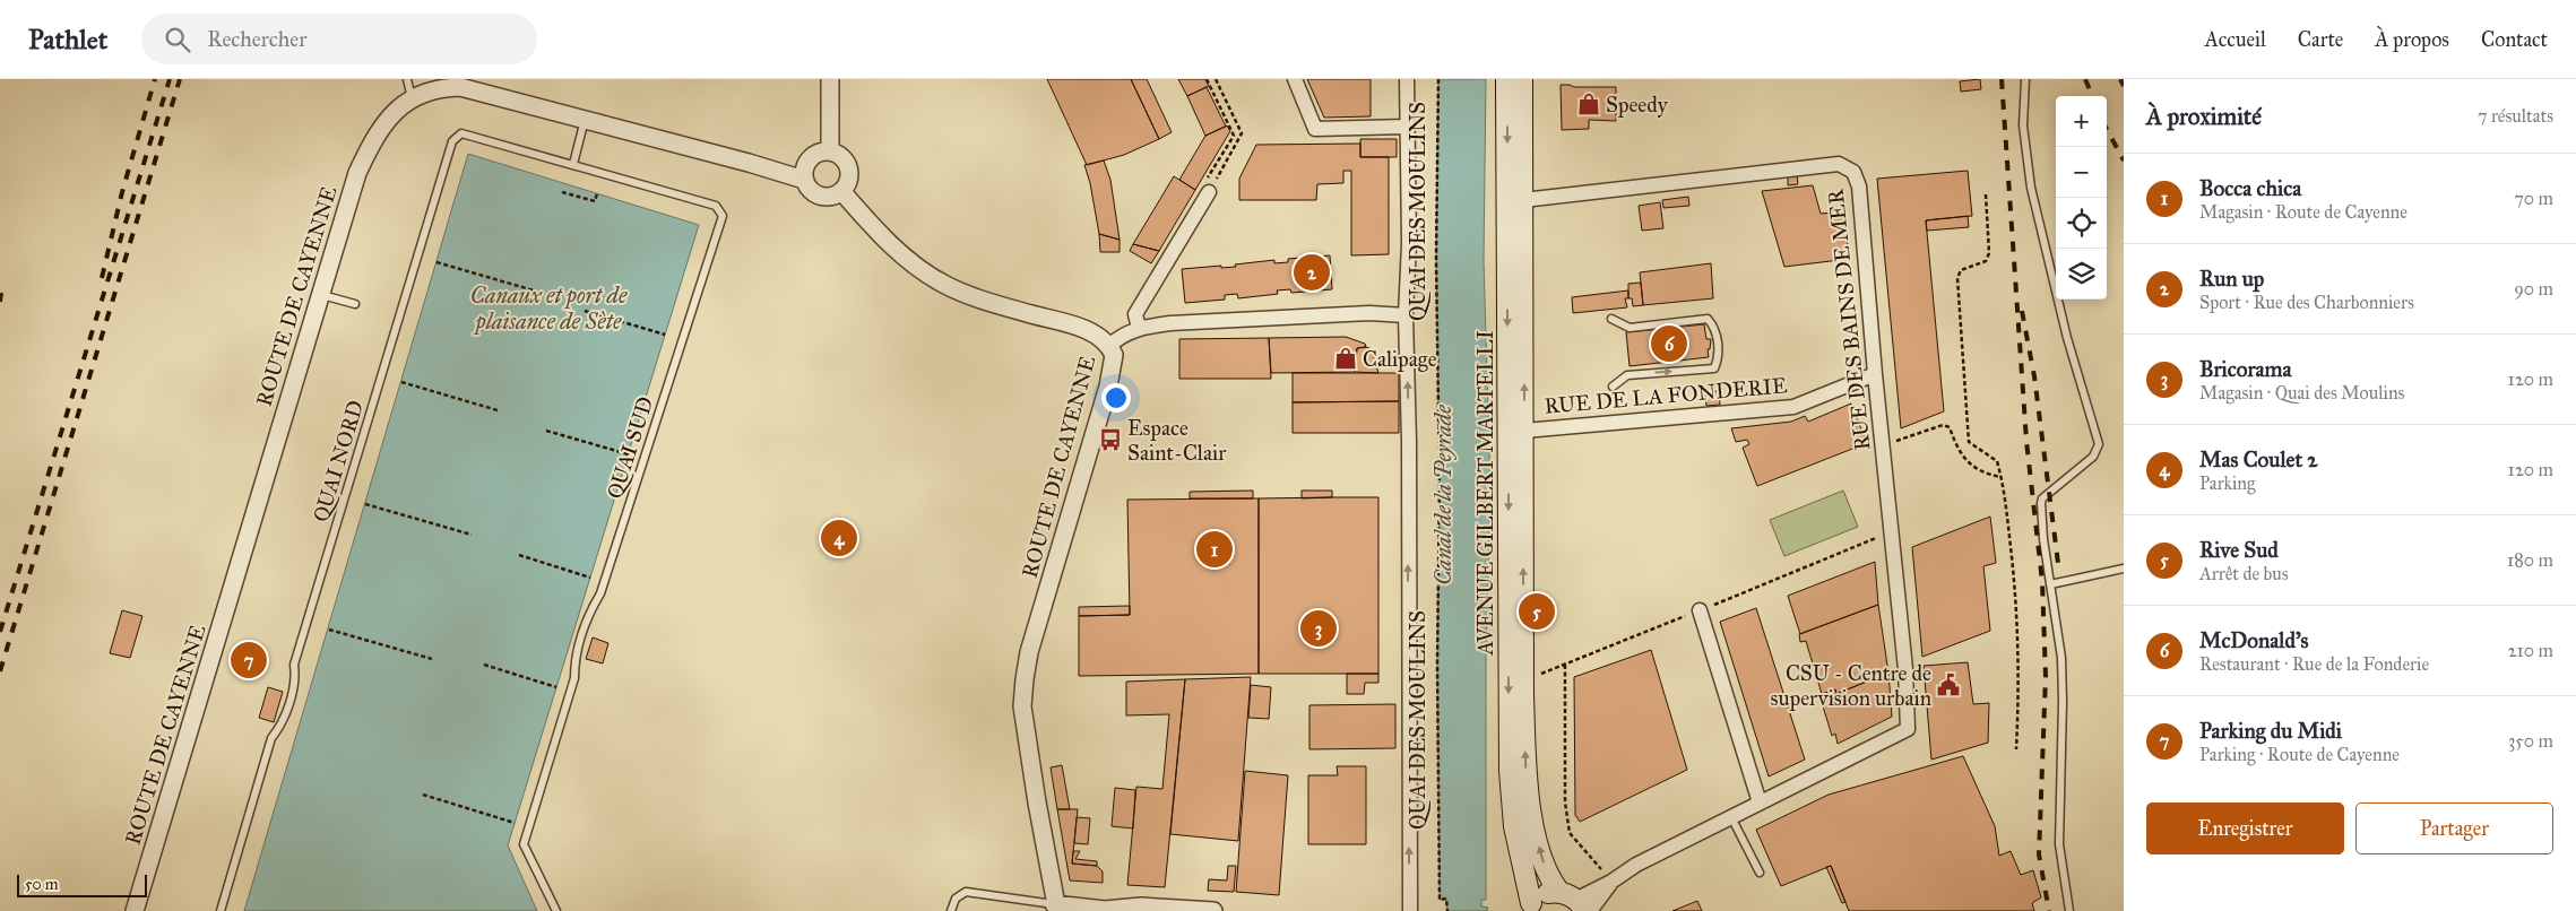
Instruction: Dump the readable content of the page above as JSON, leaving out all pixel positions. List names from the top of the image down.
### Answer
{
  "streets": {
    "main road": ["AVENUE GILBERT MARTELLI"],
    "street": [
      "QUAI DES MOULINS",
      "ROUTE DE CAYENNE",
      "RUE DES BAINS DE MER",
      "RUE DE LA FONDERIE"
    ],
    "lane": ["QUAI SUD", "QUAI NORD"]
  },
  "crossings": [
    ["RUE DES BAINS DE MER", "RUE DE LA FONDERIE"],
    ["RUE DES BAINS DE MER", "AVENUE GILBERT MARTELLI"],
    ["RUE DE LA FONDERIE", "AVENUE GILBERT MARTELLI"],
    ["QUAI SUD", "QUAI NORD"]
  ],
  "one_way": ["QUAI DES MOULINS"],
  "water": ["Canaux et port de plaisance de Sète", "Canal de la Peyrade"],
  "places": {
    "shop": ["Speedy", "Calipage"],
    "bus stop": ["Espace Saint-Clair"],
    "public building": ["CSU - Centre de supervision urbain"]
  },
  "scale_bar": "50 m",
  "page": {
    "header": "Pathlet",
    "search": "Rechercher",
    "nav": [
      "Accueil",
      "Carte",
      "À propos",
      "Contact"
    ],
    "heading": ["À proximité", "7 résultats"],
    "map_buttons": ["+", "−"],
    "list": [
      {
        "mark": "1",
        "name": "Bocca chica",
        "note": "Magasin · Route de Cayenne",
        "value": "70 m"
      },
      {
        "mark": "2",
        "name": "Run up",
        "note": "Sport · Rue des Charbonniers",
        "value": "90 m"
      },
      {
        "mark": "3",
        "name": "Bricorama",
        "note": "Magasin · Quai des Moulins",
        "value": "120 m"
      },
      {
        "mark": "4",
        "name": "Mas Coulet 2",
        "note": "Parking",
        "value": "120 m"
      },
      {
        "mark": "5",
        "name": "Rive Sud",
        "note": "Arrêt de bus",
        "value": "180 m"
      },
      {
        "mark": "6",
        "name": "McDonald's",
        "note": "Restaurant · Rue de la Fonderie",
        "value": "210 m"
      },
      {
        "mark": "7",
        "name": "Parking du Midi",
        "note": "Parking · Route de Cayenne",
        "value": "350 m"
      }
    ],
    "pins": [
      "2",
      "6",
      "4",
      "1",
      "5",
      "3",
      "7"
    ],
    "buttons": ["Enregistrer", "Partager"],
    "scale": "50 m"
  }
}
